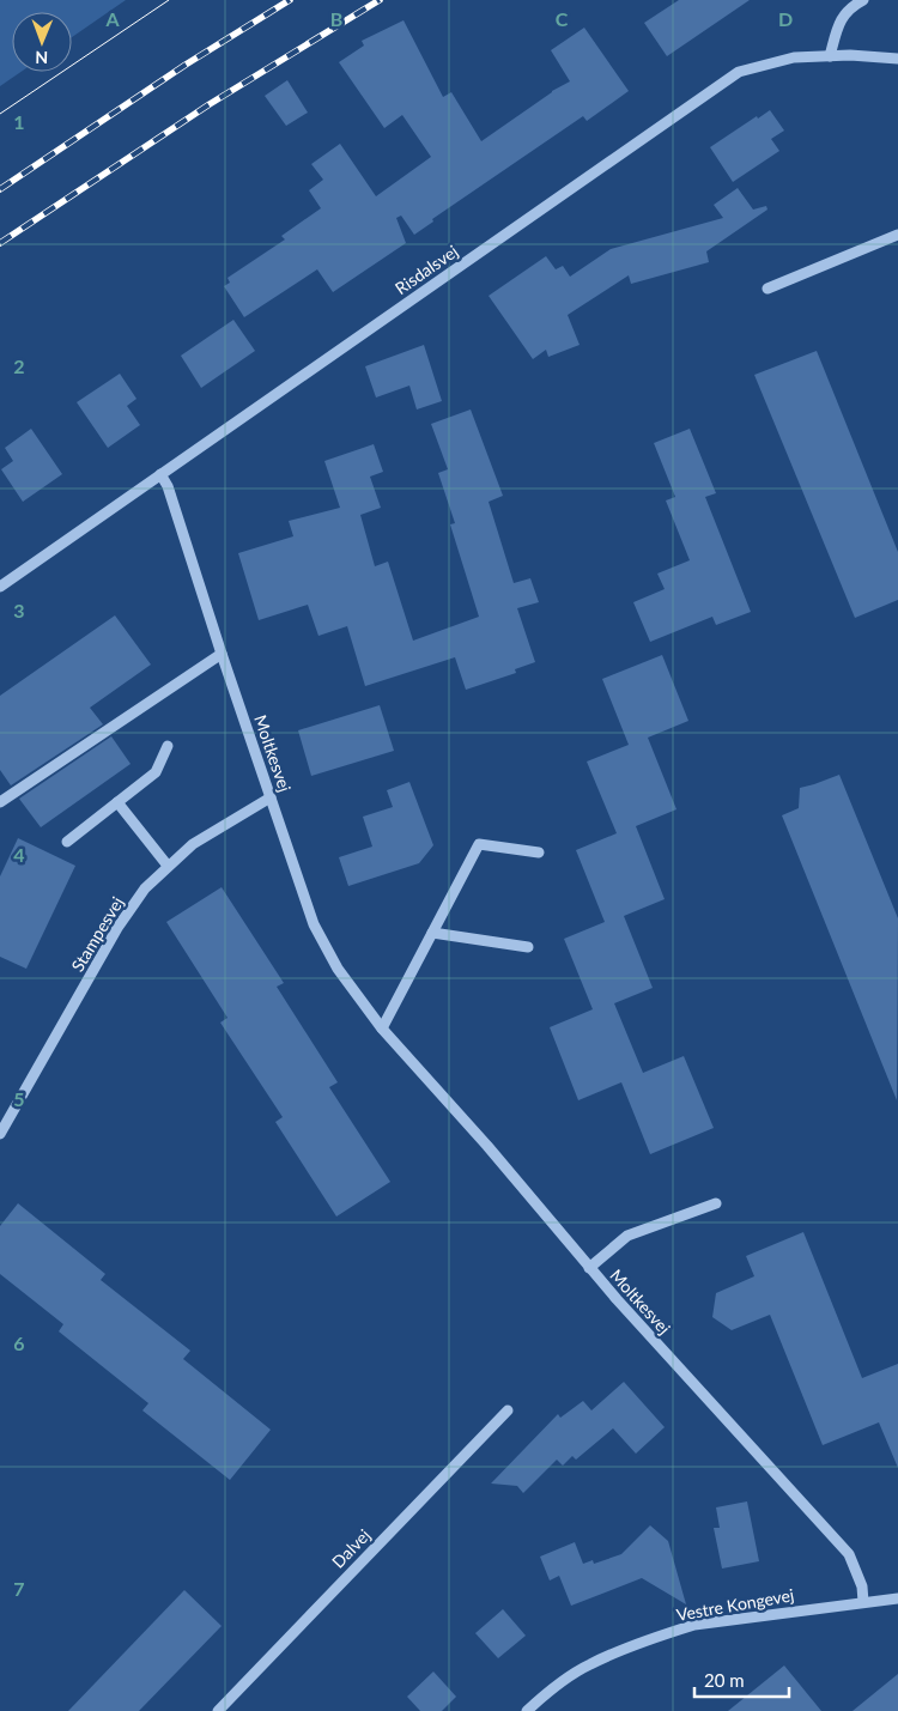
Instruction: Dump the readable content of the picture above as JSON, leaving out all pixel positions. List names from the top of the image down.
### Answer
{
  "streets": {
    "street": [
      "Risdalsvej",
      "Moltkesvej",
      "Stampesvej",
      "Dalvej",
      "Vestre Kongevej"
    ]
  },
  "crossings": [
    ["Risdalsvej", "Moltkesvej"],
    ["Moltkesvej", "Stampesvej"],
    ["Moltkesvej", "Vestre Kongevej"]
  ],
  "scale_bar": "20 m",
  "north": "bottom",
  "grid": {
    "columns": [
      "A",
      "B",
      "C",
      "D"
    ],
    "rows": [
      "1",
      "2",
      "3",
      "4",
      "5",
      "6",
      "7"
    ]
  }
}
